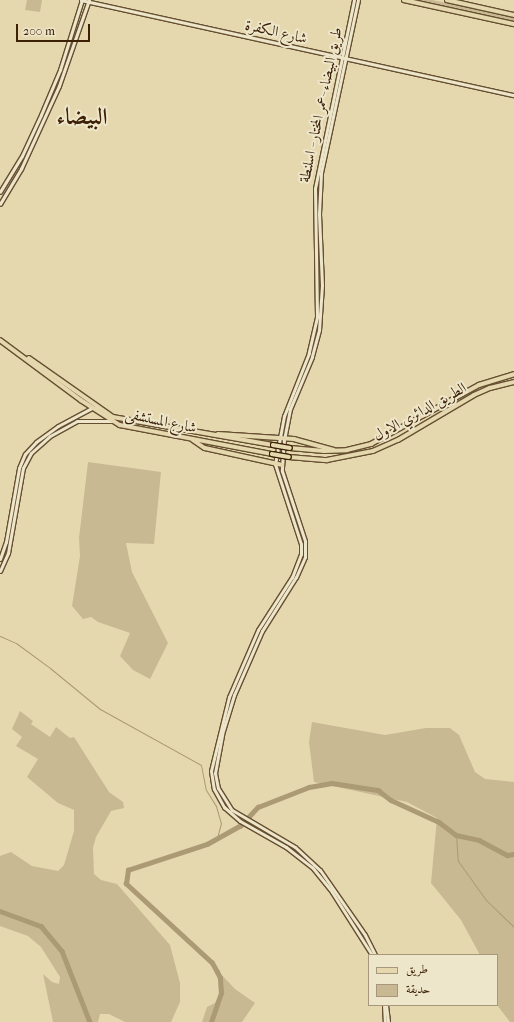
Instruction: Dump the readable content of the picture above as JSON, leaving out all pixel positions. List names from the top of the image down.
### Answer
{
  "streets": {
    "main road": ["طريق البيضاء -عمر المختار - اسلنطة", "الطريق الدائري الاول", "شارع المستشفى"],
    "street": ["شارع الكفرة"]
  },
  "crossings": [
    ["شارع الكفرة", "طريق البيضاء -عمر المختار - اسلنطة"],
    ["الطريق الدائري الاول", "شارع المستشفى"]
  ],
  "districts": ["البيضاء"],
  "legend": ["طريق", "حديقة"],
  "scale_bar": "200 m"
}
